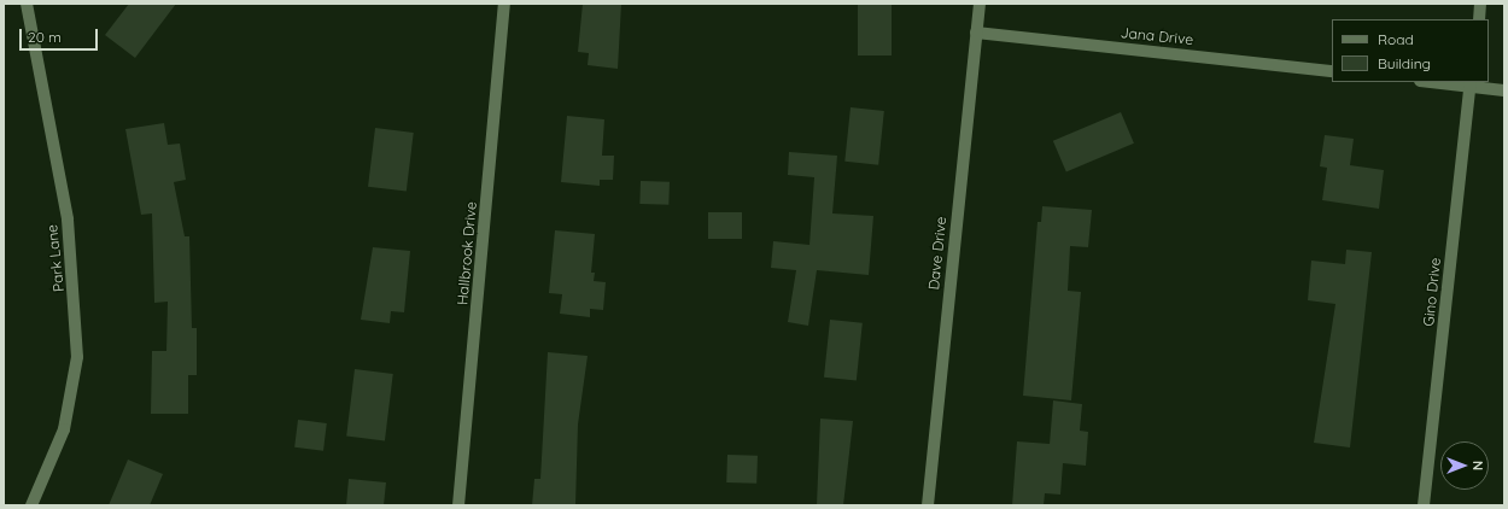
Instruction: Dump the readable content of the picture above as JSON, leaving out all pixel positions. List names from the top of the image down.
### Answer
{
  "streets": {
    "street": [
      "Jana Drive",
      "Hallbrook Drive",
      "Dave Drive",
      "Park Lane",
      "Gino Drive"
    ]
  },
  "crossings": [
    ["Jana Drive", "Dave Drive"]
  ],
  "legend": ["Road", "Building"],
  "scale_bar": "20 m",
  "north": "right"
}
